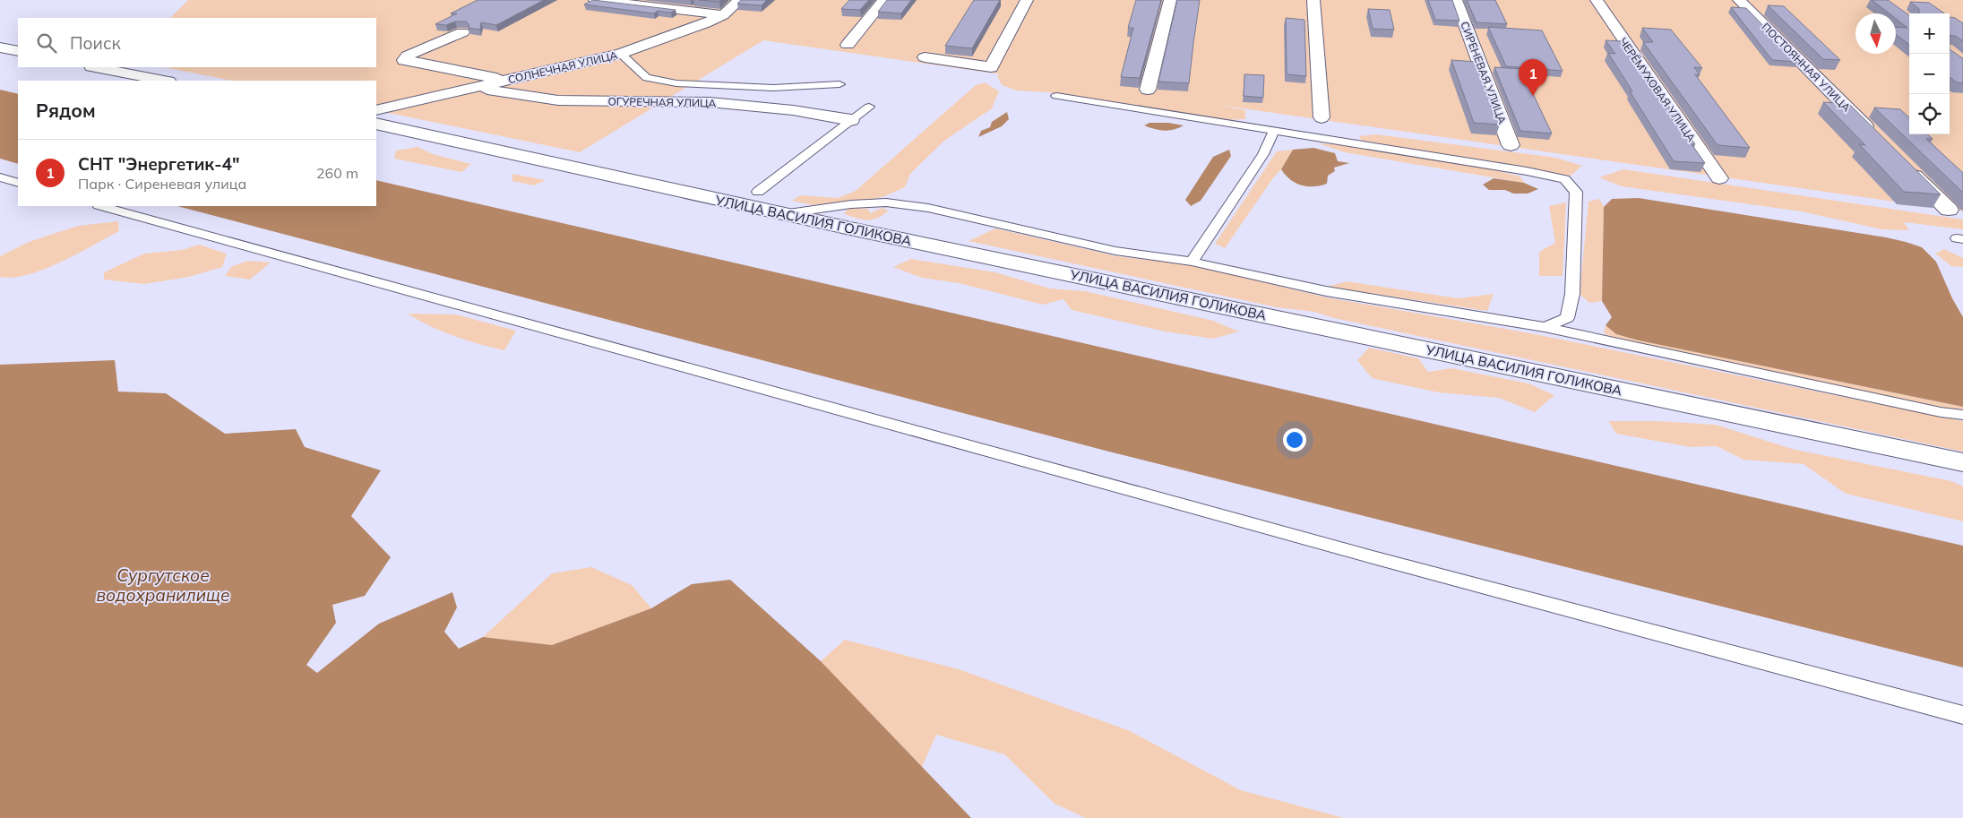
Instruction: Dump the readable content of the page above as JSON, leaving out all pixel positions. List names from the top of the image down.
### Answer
{
  "streets": {
    "street": [
      "СОЛНЕЧНАЯ УЛИЦА",
      "ПОСТОЯННАЯ УЛИЦА",
      "СИРЕНЕВАЯ УЛИЦА",
      "ЧЕРЁМУХОВАЯ УЛИЦА",
      "ОГУРЕЧНАЯ УЛИЦА",
      "УЛИЦА ВАСИЛИЯ ГОЛИКОВА"
    ]
  },
  "crossings": [
    ["СОЛНЕЧНАЯ УЛИЦА", "ОГУРЕЧНАЯ УЛИЦА"]
  ],
  "water": ["Сургутское водохранилище"],
  "north": "bottom",
  "page": {
    "map_buttons": ["+", "−"],
    "search": "Поиск",
    "pins": "1",
    "heading": "Рядом",
    "list": [
      {
        "mark": "1",
        "name": "СНТ \"Энергетик-4\"",
        "note": "Парк · Сиреневая улица",
        "value": "260 m"
      }
    ]
  }
}
